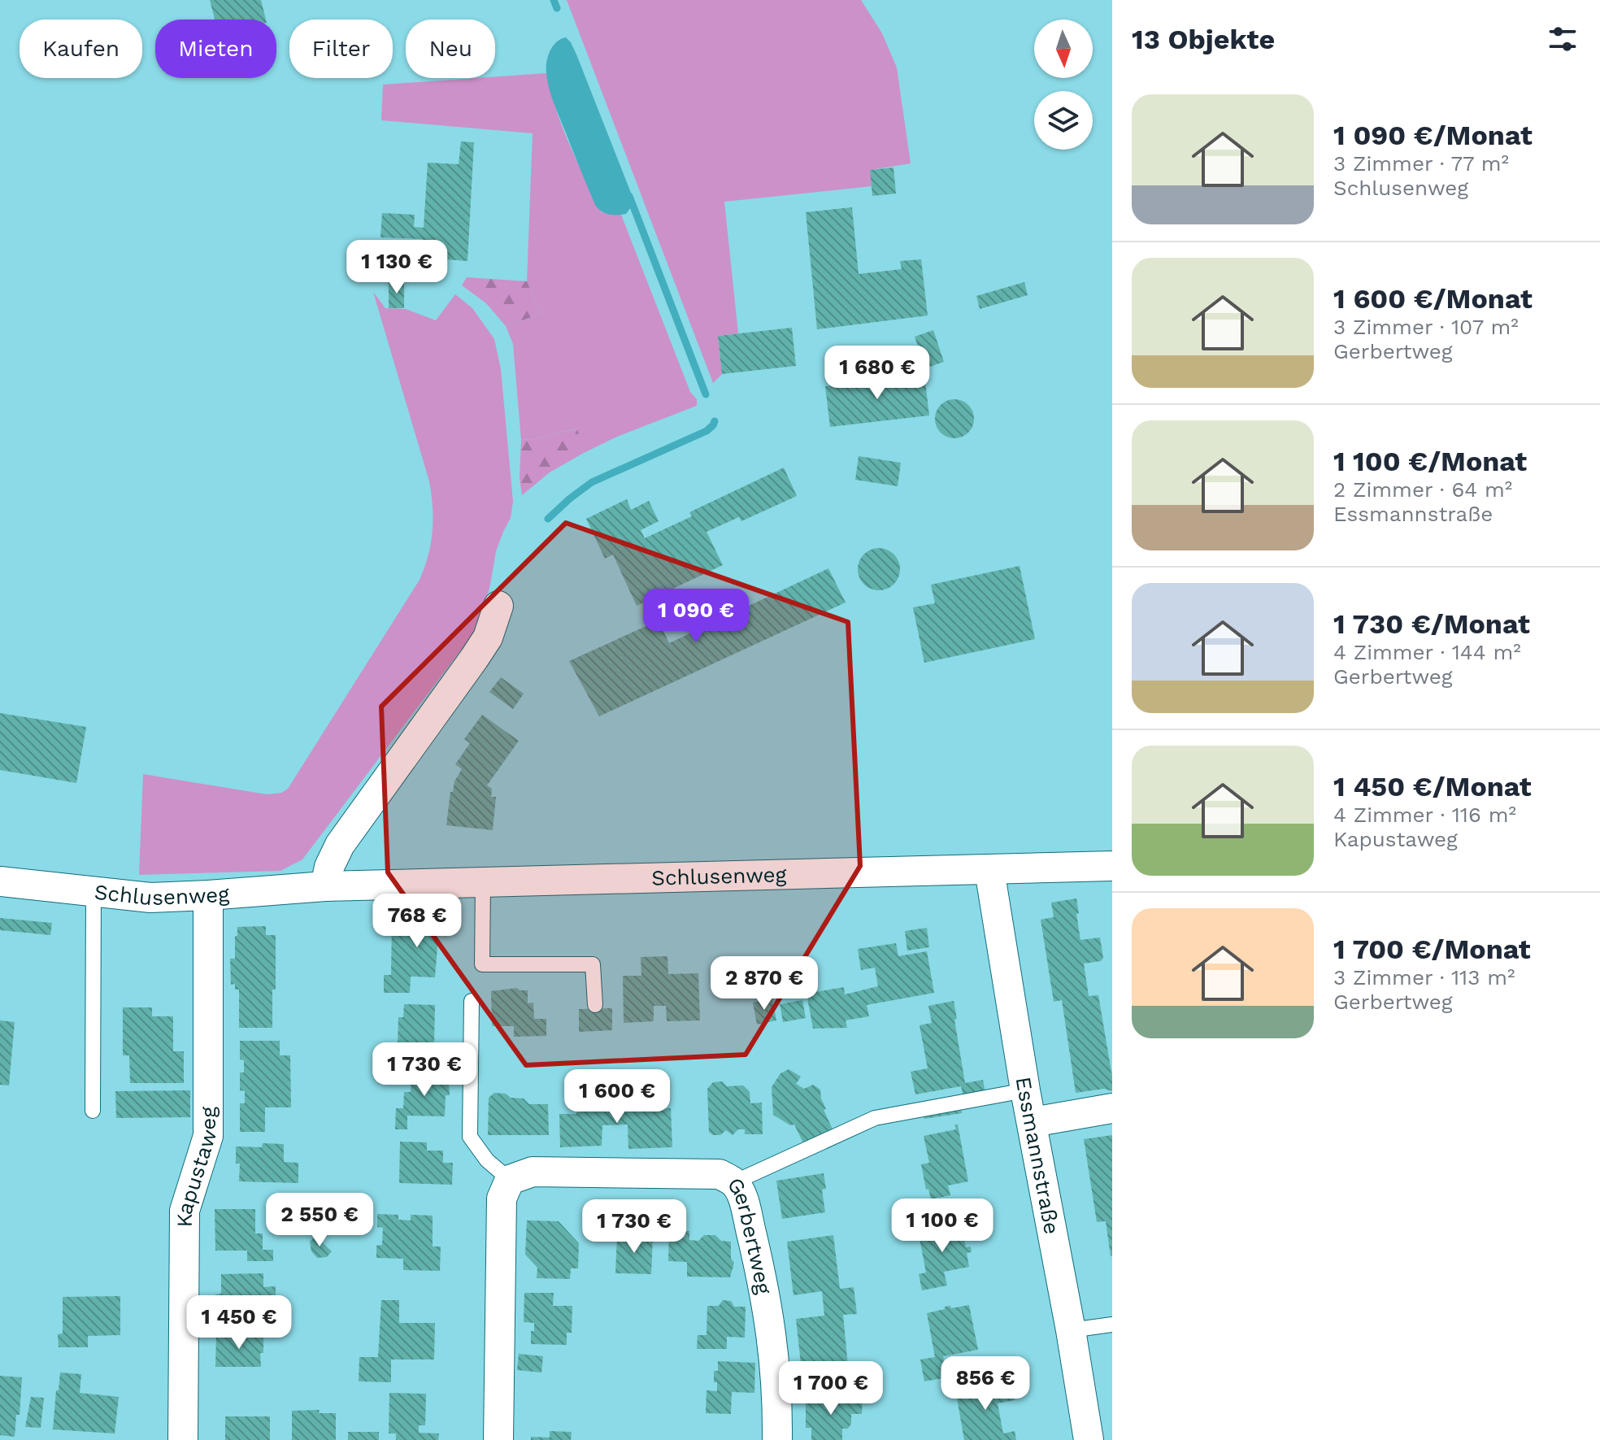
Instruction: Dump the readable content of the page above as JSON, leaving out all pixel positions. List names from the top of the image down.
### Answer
{
  "streets": {
    "street": [
      "Schlusenweg",
      "Essmannstraße",
      "Kapustaweg",
      "Gerbertweg"
    ]
  },
  "crossings": [
    ["Schlusenweg", "Essmannstraße"],
    ["Schlusenweg", "Kapustaweg"]
  ],
  "north": "bottom",
  "page": {
    "heading": "13 Objekte",
    "chip": [
      "Kaufen",
      "Mieten",
      "Filter",
      "Neu"
    ],
    "list": [
      {
        "name": "1 090 €/Monat",
        "note": "3 Zimmer · 77 m² · Schlusenweg"
      },
      {
        "name": "1 600 €/Monat",
        "note": "3 Zimmer · 107 m² · Gerbertweg"
      },
      {
        "name": "1 100 €/Monat",
        "note": "2 Zimmer · 64 m² · Essmannstraße"
      },
      {
        "name": "1 730 €/Monat",
        "note": "4 Zimmer · 144 m² · Gerbertweg"
      },
      {
        "name": "1 450 €/Monat",
        "note": "4 Zimmer · 116 m² · Kapustaweg"
      },
      {
        "name": "1 700 €/Monat",
        "note": "3 Zimmer · 113 m² · Gerbertweg"
      }
    ],
    "price": [
      "1 130 €",
      "1 680 €",
      "1 090 €",
      "768 €",
      "2 870 €",
      "1 730 €",
      "1 600 €",
      "2 550 €",
      "1 100 €",
      "1 730 €",
      "1 450 €",
      "856 €",
      "1 700 €"
    ]
  }
}
